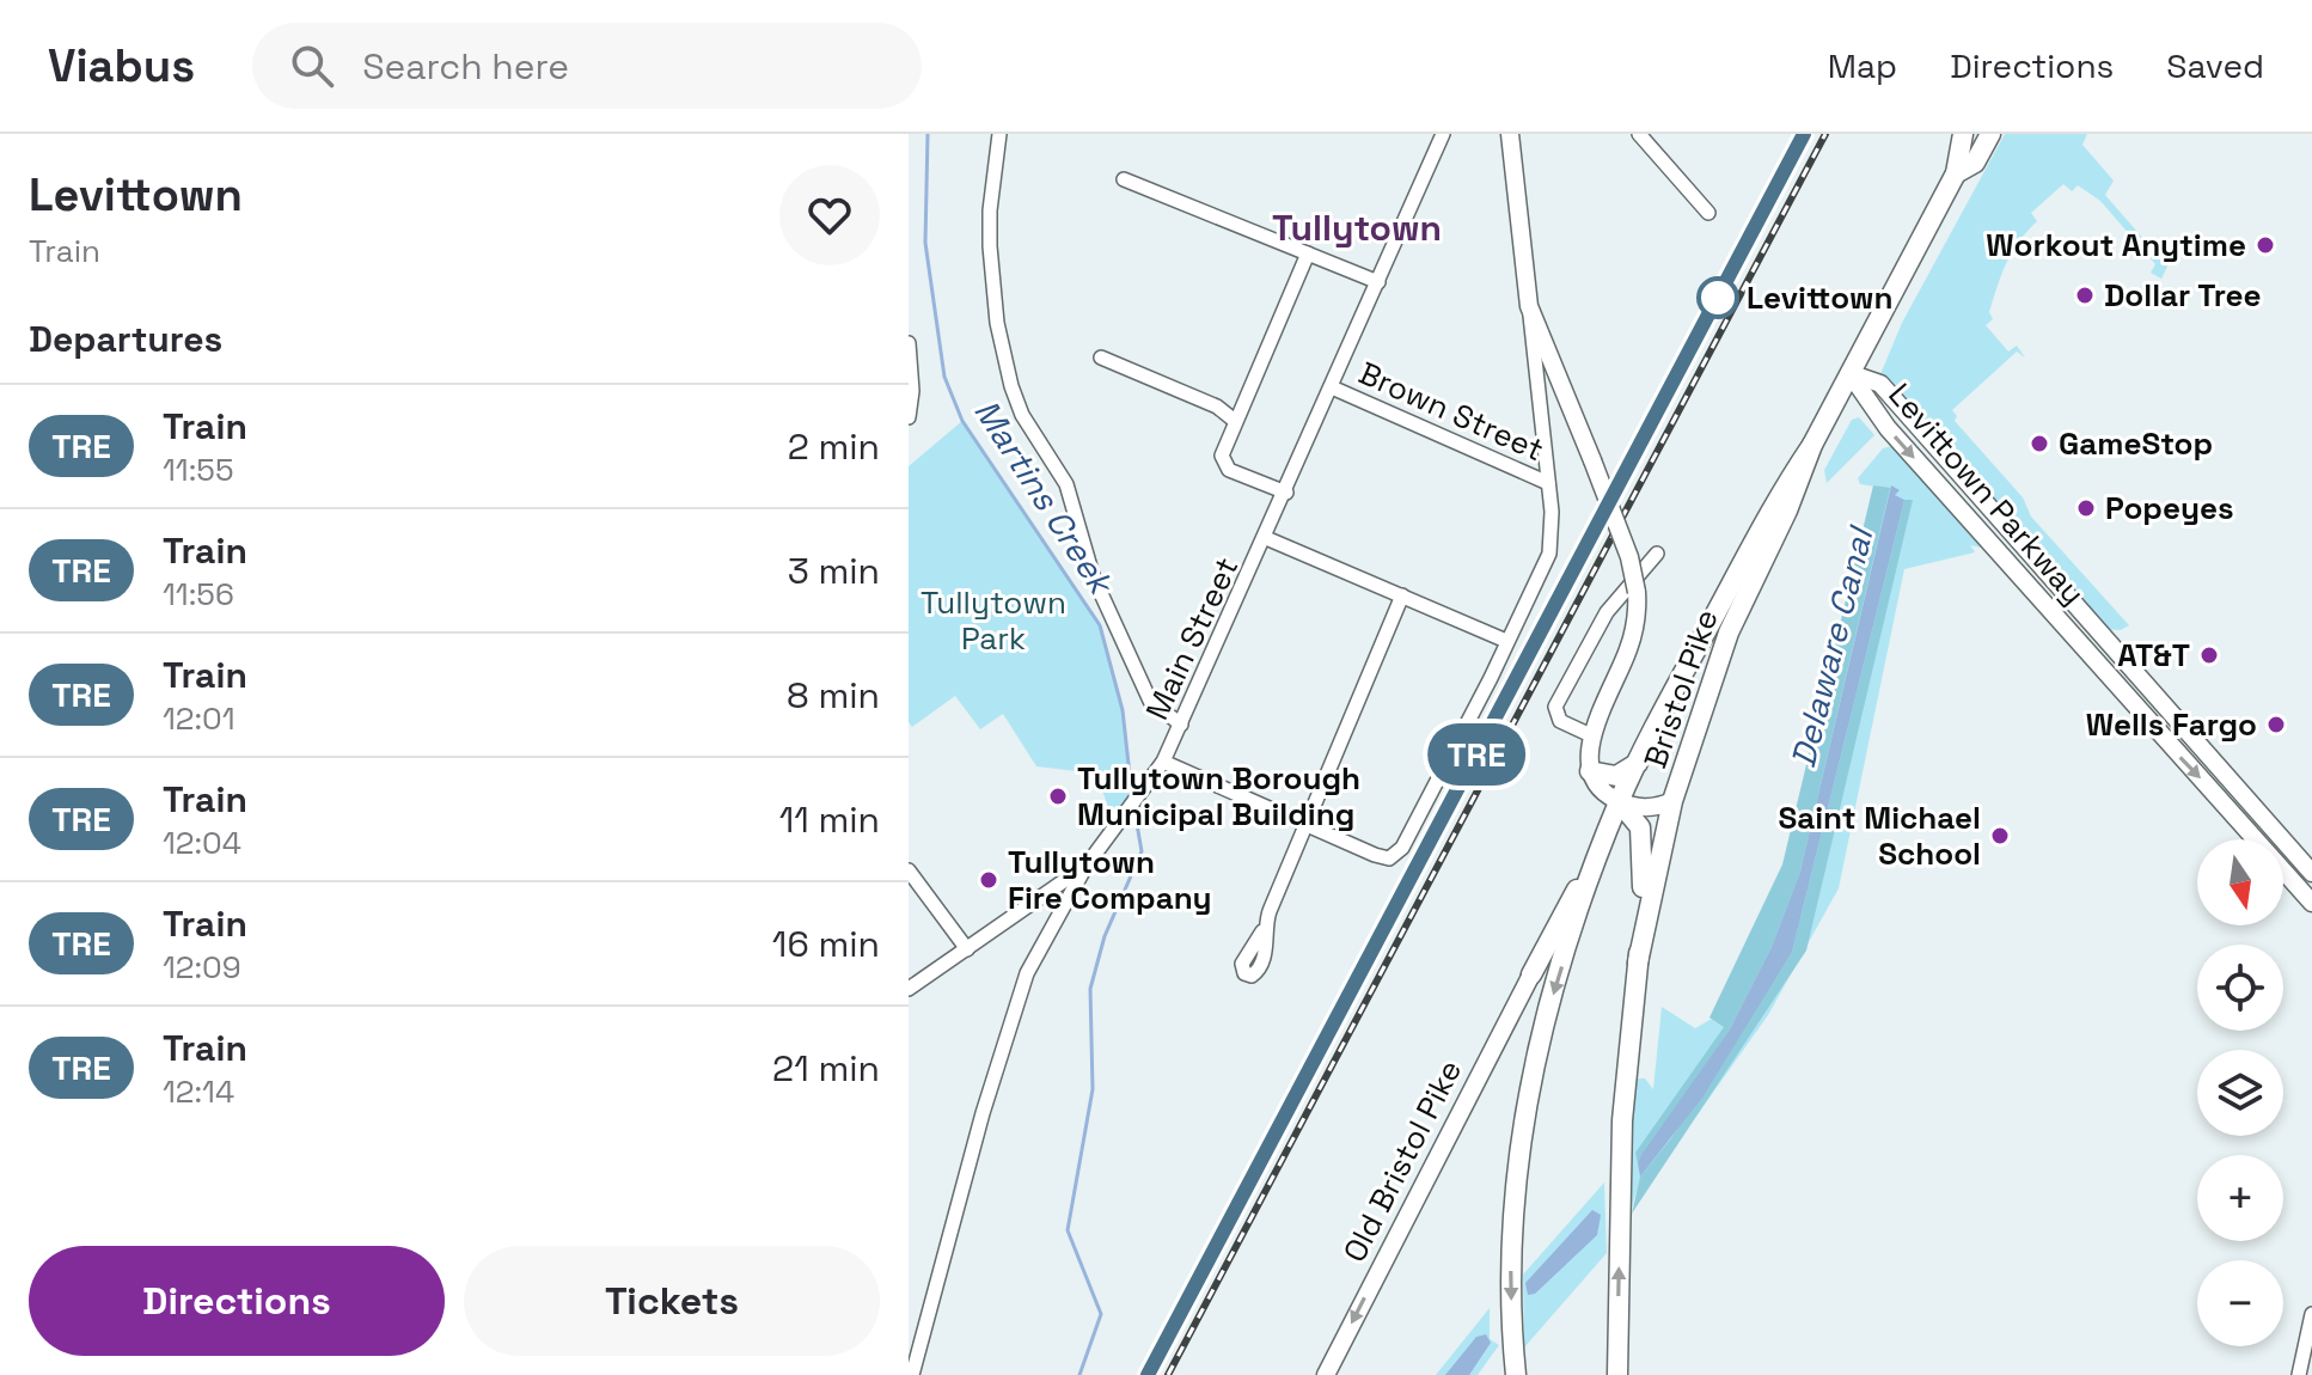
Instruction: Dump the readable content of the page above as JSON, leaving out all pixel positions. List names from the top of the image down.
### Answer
{
  "streets": {
    "highway": ["Bristol Pike"],
    "main road": ["Levittown Parkway", "Old Bristol Pike"],
    "street": ["Brown Street", "Main Street"]
  },
  "crossings": [
    ["Brown Street", "Main Street"],
    ["Levittown Parkway", "Bristol Pike"]
  ],
  "one_way": ["Old Bristol Pike"],
  "districts": ["Tullytown"],
  "water": ["Martins Creek", "Delaware Canal"],
  "parks": ["Tullytown Park"],
  "places": [
    "Workout Anytime",
    "Dollar Tree",
    "Levittown",
    "GameStop",
    "Popeyes",
    "AT&T",
    "Wells Fargo",
    "Tullytown Borough Municipal Building",
    "Saint Michael School",
    "Tullytown Fire Company"
  ],
  "north": "bottom",
  "page": {
    "header": "Viabus",
    "search": "Search here",
    "nav": ["Map", "Directions", "Saved"],
    "heading": [
      ["Levittown", "Train"],
      "Departures"
    ],
    "on_map": "TRE",
    "list": [
      {
        "mark": "TRE",
        "name": "Train",
        "note": "11:55",
        "value": "2 min"
      },
      {
        "mark": "TRE",
        "name": "Train",
        "note": "11:56",
        "value": "3 min"
      },
      {
        "mark": "TRE",
        "name": "Train",
        "note": "12:01",
        "value": "8 min"
      },
      {
        "mark": "TRE",
        "name": "Train",
        "note": "12:04",
        "value": "11 min"
      },
      {
        "mark": "TRE",
        "name": "Train",
        "note": "12:09",
        "value": "16 min"
      },
      {
        "mark": "TRE",
        "name": "Train",
        "note": "12:14",
        "value": "21 min"
      }
    ],
    "map_buttons": ["+", "−"],
    "buttons": ["Directions", "Tickets"]
  }
}
